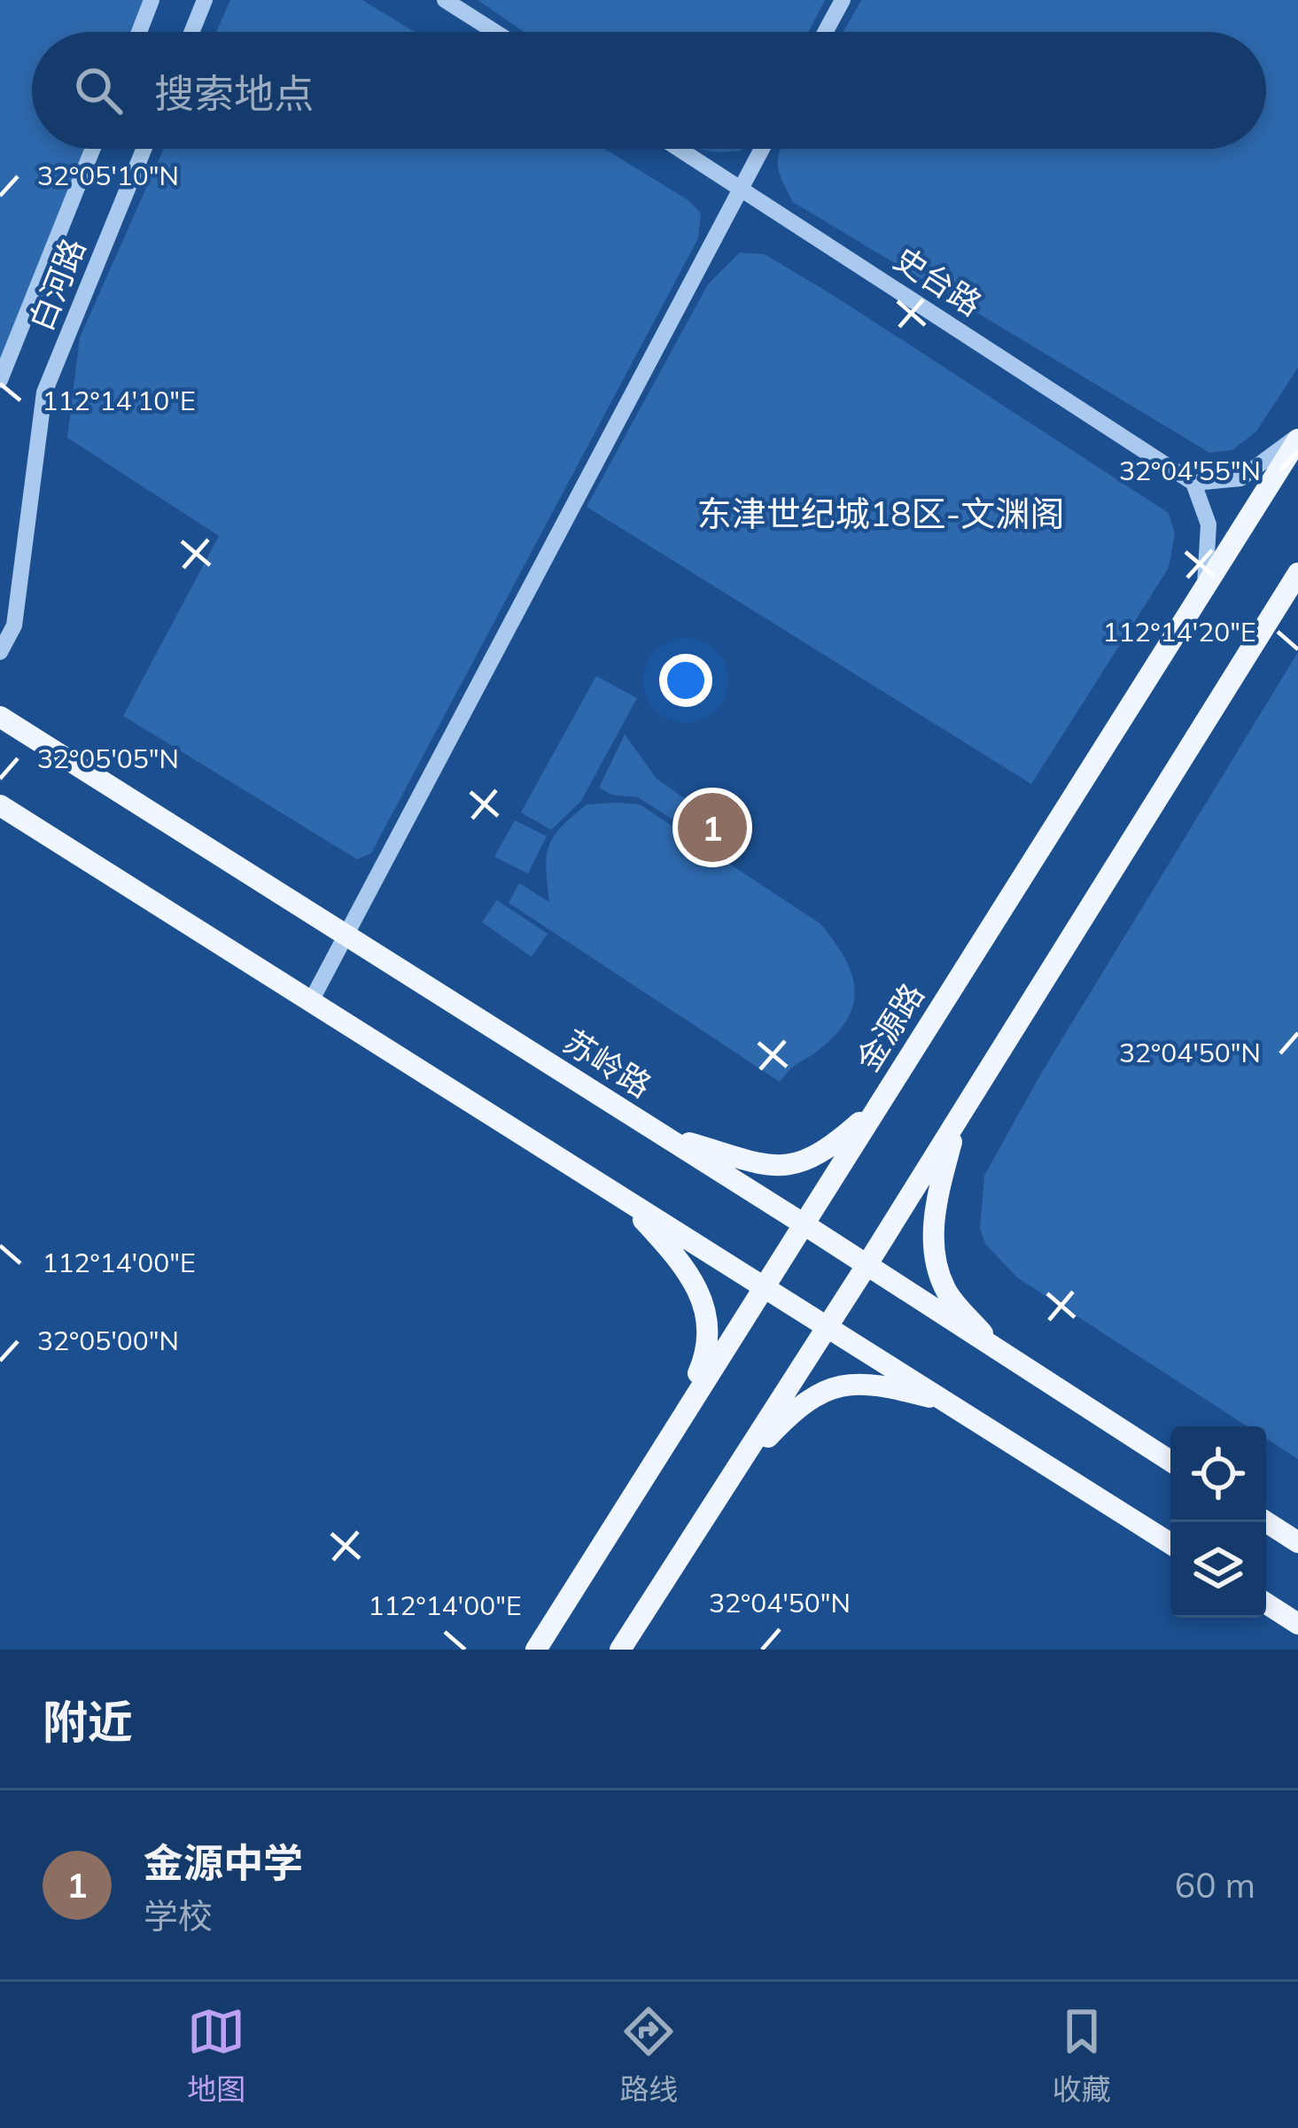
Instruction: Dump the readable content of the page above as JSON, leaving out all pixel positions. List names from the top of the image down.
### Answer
{
  "streets": {
    "main road": ["金源路", "苏岭路"],
    "street": ["史台路", "白河路"]
  },
  "crossings": [
    ["金源路", "苏岭路"]
  ],
  "districts": ["东津世纪城18区-文渊阁"],
  "page": {
    "search": "搜索地点",
    "pins": "1",
    "heading": "附近",
    "list": [
      {
        "mark": "1",
        "name": "金源中学",
        "note": "学校",
        "value": "60 m"
      }
    ],
    "nav": ["地图", "路线", "收藏"]
  },
  "coordinates": [
    "32°05'10\"N",
    "112°14'10\"E",
    "32°04'55\"N",
    "112°14'20\"E",
    "32°05'05\"N",
    "32°04'50\"N",
    "112°14'00\"E",
    "32°05'00\"N"
  ]
}
